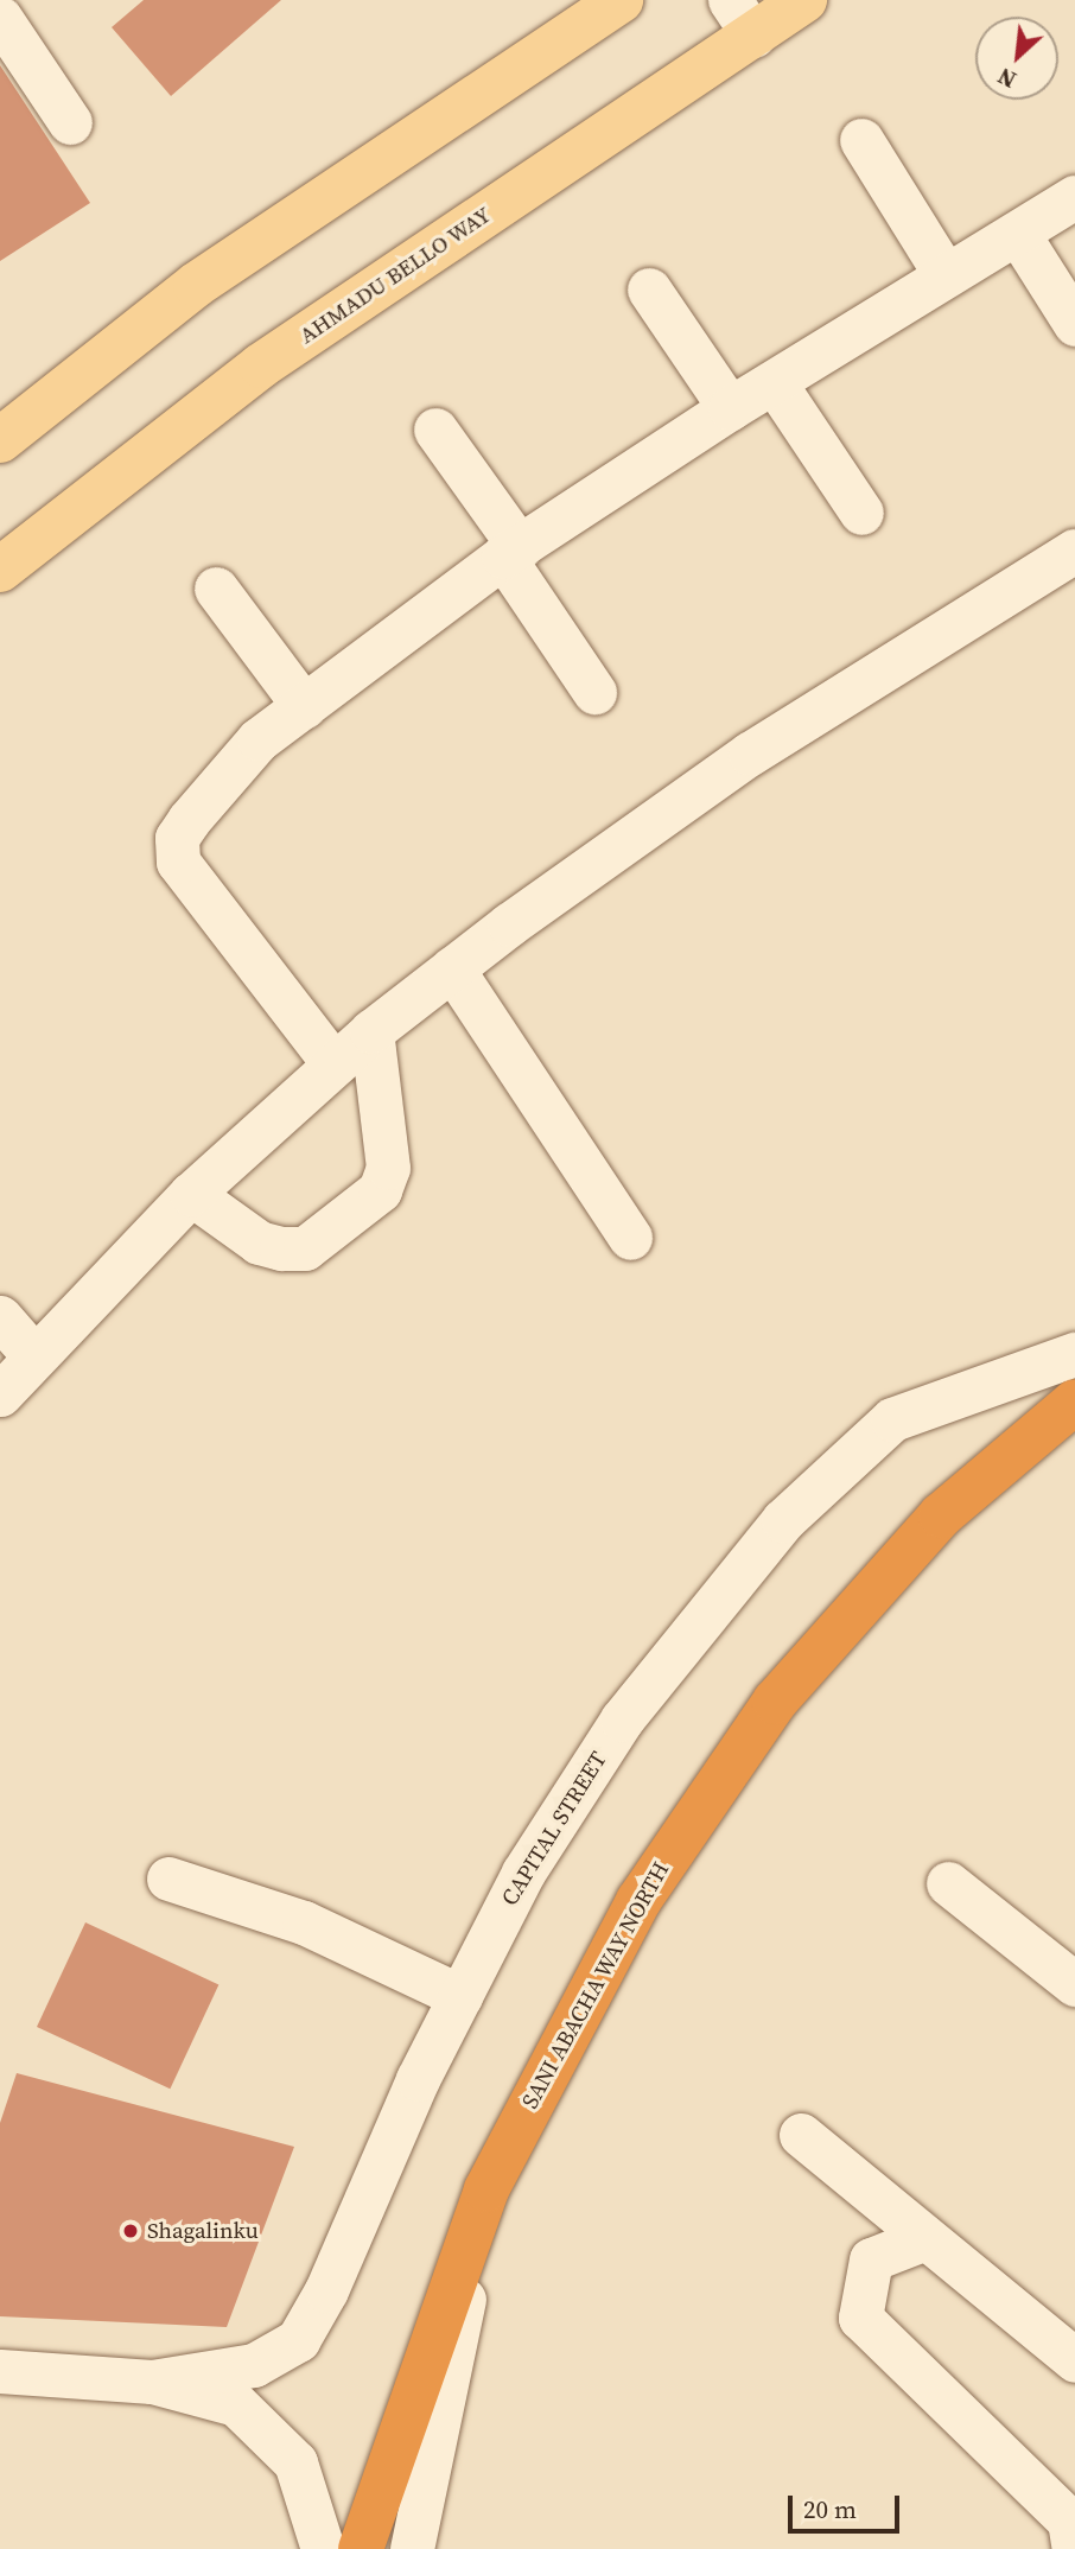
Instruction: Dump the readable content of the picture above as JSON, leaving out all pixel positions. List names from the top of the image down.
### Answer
{
  "streets": {
    "highway": ["SANI ABACHA WAY NORTH"],
    "main road": ["AHMADU BELLO WAY"],
    "street": ["CAPITAL STREET"]
  },
  "places": ["Shagalinku"],
  "scale_bar": "20 m",
  "north": "bottom left"
}
